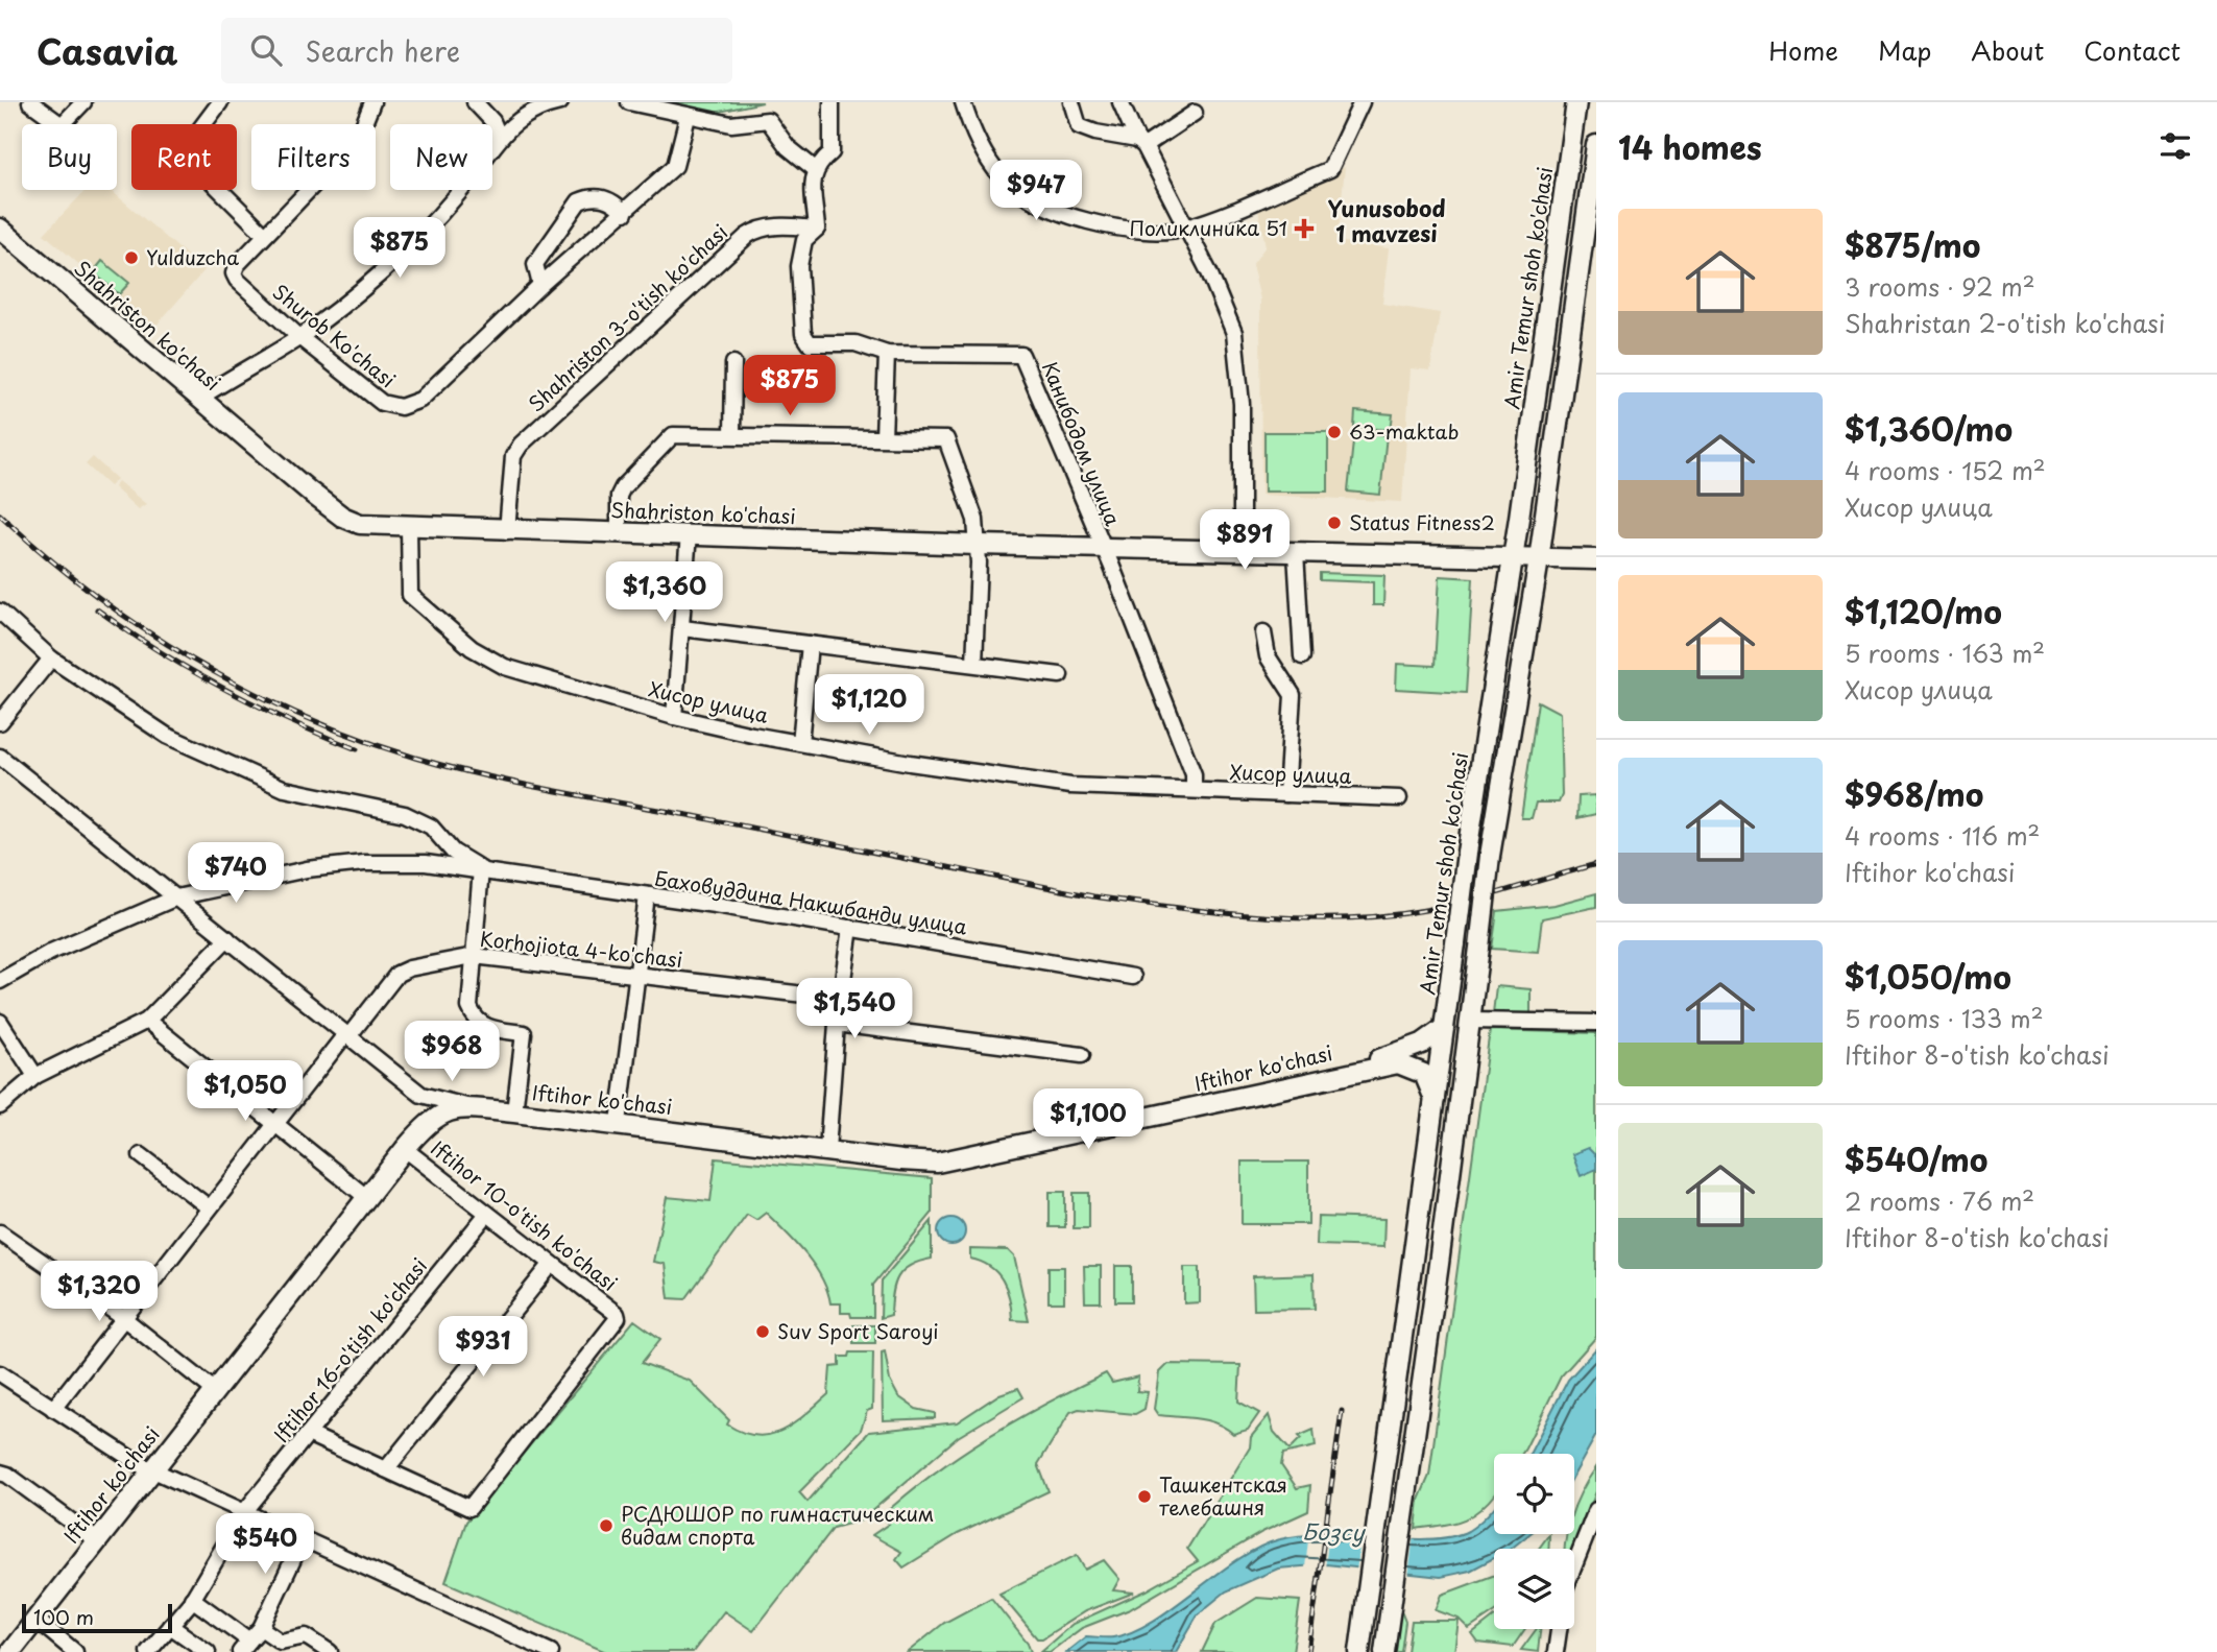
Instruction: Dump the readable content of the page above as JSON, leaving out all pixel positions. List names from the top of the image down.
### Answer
{
  "streets": {
    "main road": ["Amir Temur shoh ko'chasi", "Shahriston ko'chasi", "Iftihor ko'chasi"],
    "street": [
      "Shahriston 3-o'tish ko'chasi",
      "Shurob Ko'chasi",
      "Канибодом улица",
      "Хисор улица",
      "Баховуддина Накшбанди улица",
      "Korhojiota 4-ko'chasi",
      "Iftihor 10-o'tish ko'chasi",
      "Iftihor 16-o'tish ko'chasi"
    ]
  },
  "crossings": [
    ["Amir Temur shoh ko'chasi", "Shahriston ko'chasi"],
    ["Amir Temur shoh ko'chasi", "Iftihor ko'chasi"],
    ["Shahriston 3-o'tish ko'chasi", "Shahriston ko'chasi"],
    ["Shahriston ko'chasi", "Канибодом улица"],
    ["Shahriston ko'chasi", "Хисор улица"],
    ["Канибодом улица", "Хисор улица"],
    ["Iftihor ko'chasi", "Iftihor 10-o'tish ko'chasi"],
    ["Iftihor 10-o'tish ko'chasi", "Iftihor 16-o'tish ko'chasi"]
  ],
  "districts": ["Yunusobod 1 mavzesi"],
  "water": ["Бозсу"],
  "places": {
    "health": ["Поликлиника 51"],
    "other": [
      "Yulduzcha",
      "63-maktab",
      "Status Fitness2",
      "Suv Sport Saroyi",
      "Ташкентская телебашня",
      "РСДЮШОР по гимнастическим видам спорта"
    ]
  },
  "scale_bar": "100 m",
  "page": {
    "header": "Casavia",
    "search": "Search here",
    "nav": [
      "Home",
      "Map",
      "About",
      "Contact"
    ],
    "heading": "14 homes",
    "chip": [
      "Buy",
      "Rent",
      "Filters",
      "New"
    ],
    "price": [
      "$947",
      "$875",
      "$875",
      "$891",
      "$1,360",
      "$1,120",
      "$740",
      "$1,540",
      "$968",
      "$1,050",
      "$1,100",
      "$1,320",
      "$931",
      "$540"
    ],
    "list": [
      {
        "name": "$875/mo",
        "note": "3 rooms · 92 m² · Shahristan 2-o'tish ko'chasi"
      },
      {
        "name": "$1,360/mo",
        "note": "4 rooms · 152 m² · Хисор улица"
      },
      {
        "name": "$1,120/mo",
        "note": "5 rooms · 163 m² · Хисор улица"
      },
      {
        "name": "$968/mo",
        "note": "4 rooms · 116 m² · Iftihor ko'chasi"
      },
      {
        "name": "$1,050/mo",
        "note": "5 rooms · 133 m² · Iftihor 8-o'tish ko'chasi"
      },
      {
        "name": "$540/mo",
        "note": "2 rooms · 76 m² · Iftihor 8-o'tish ko'chasi"
      }
    ],
    "scale": "100 m"
  }
}
